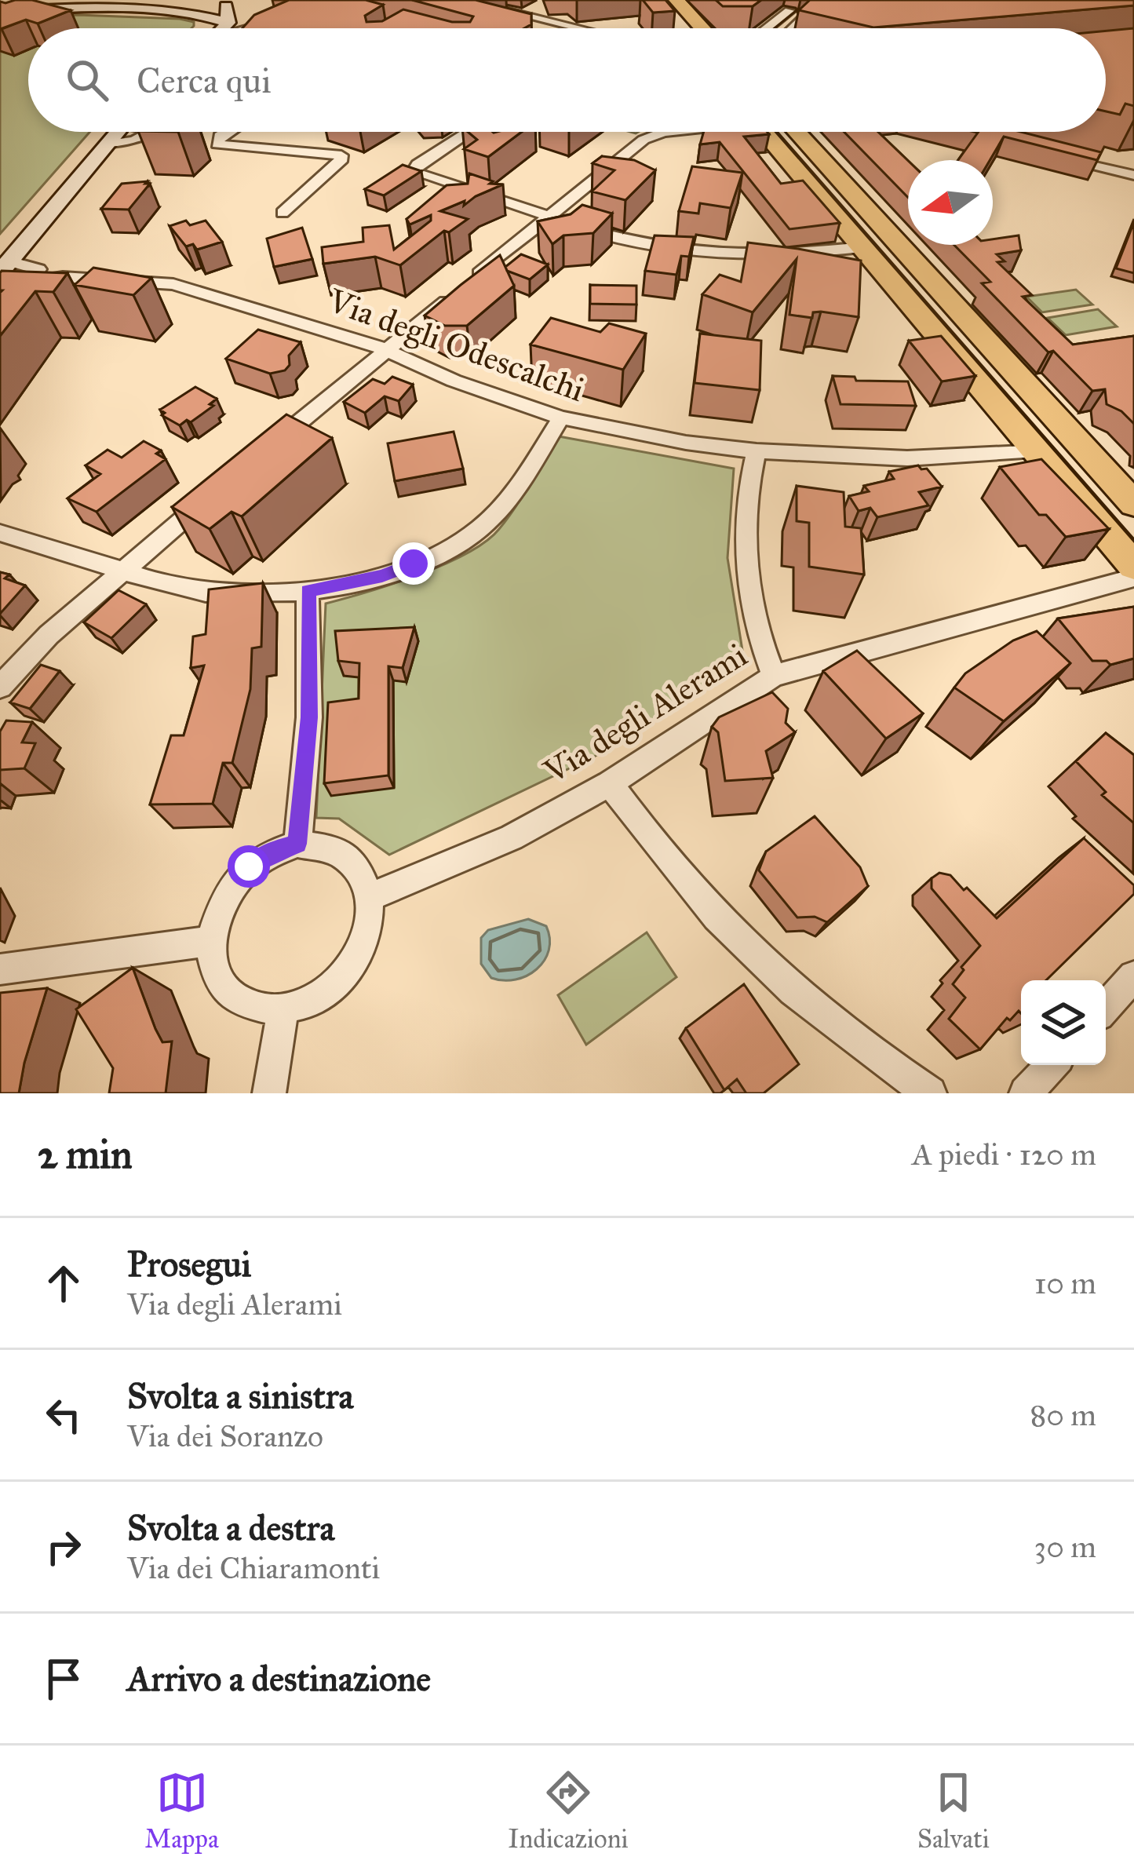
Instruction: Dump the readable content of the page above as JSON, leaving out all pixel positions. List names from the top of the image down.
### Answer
{
  "streets": {
    "street": ["Via degli Odescalchi", "Via degli Alerami"]
  },
  "north": "left",
  "page": {
    "search": "Cerca qui",
    "heading": ["2 min", "A piedi · 120 m"],
    "list": [
      ["Prosegui", "Via degli Alerami", "10 m"],
      ["Svolta a sinistra", "Via dei Soranzo", "80 m"],
      ["Svolta a destra", "Via dei Chiaramonti", "30 m"],
      "Arrivo a destinazione"
    ],
    "nav": ["Mappa", "Indicazioni", "Salvati"]
  }
}
